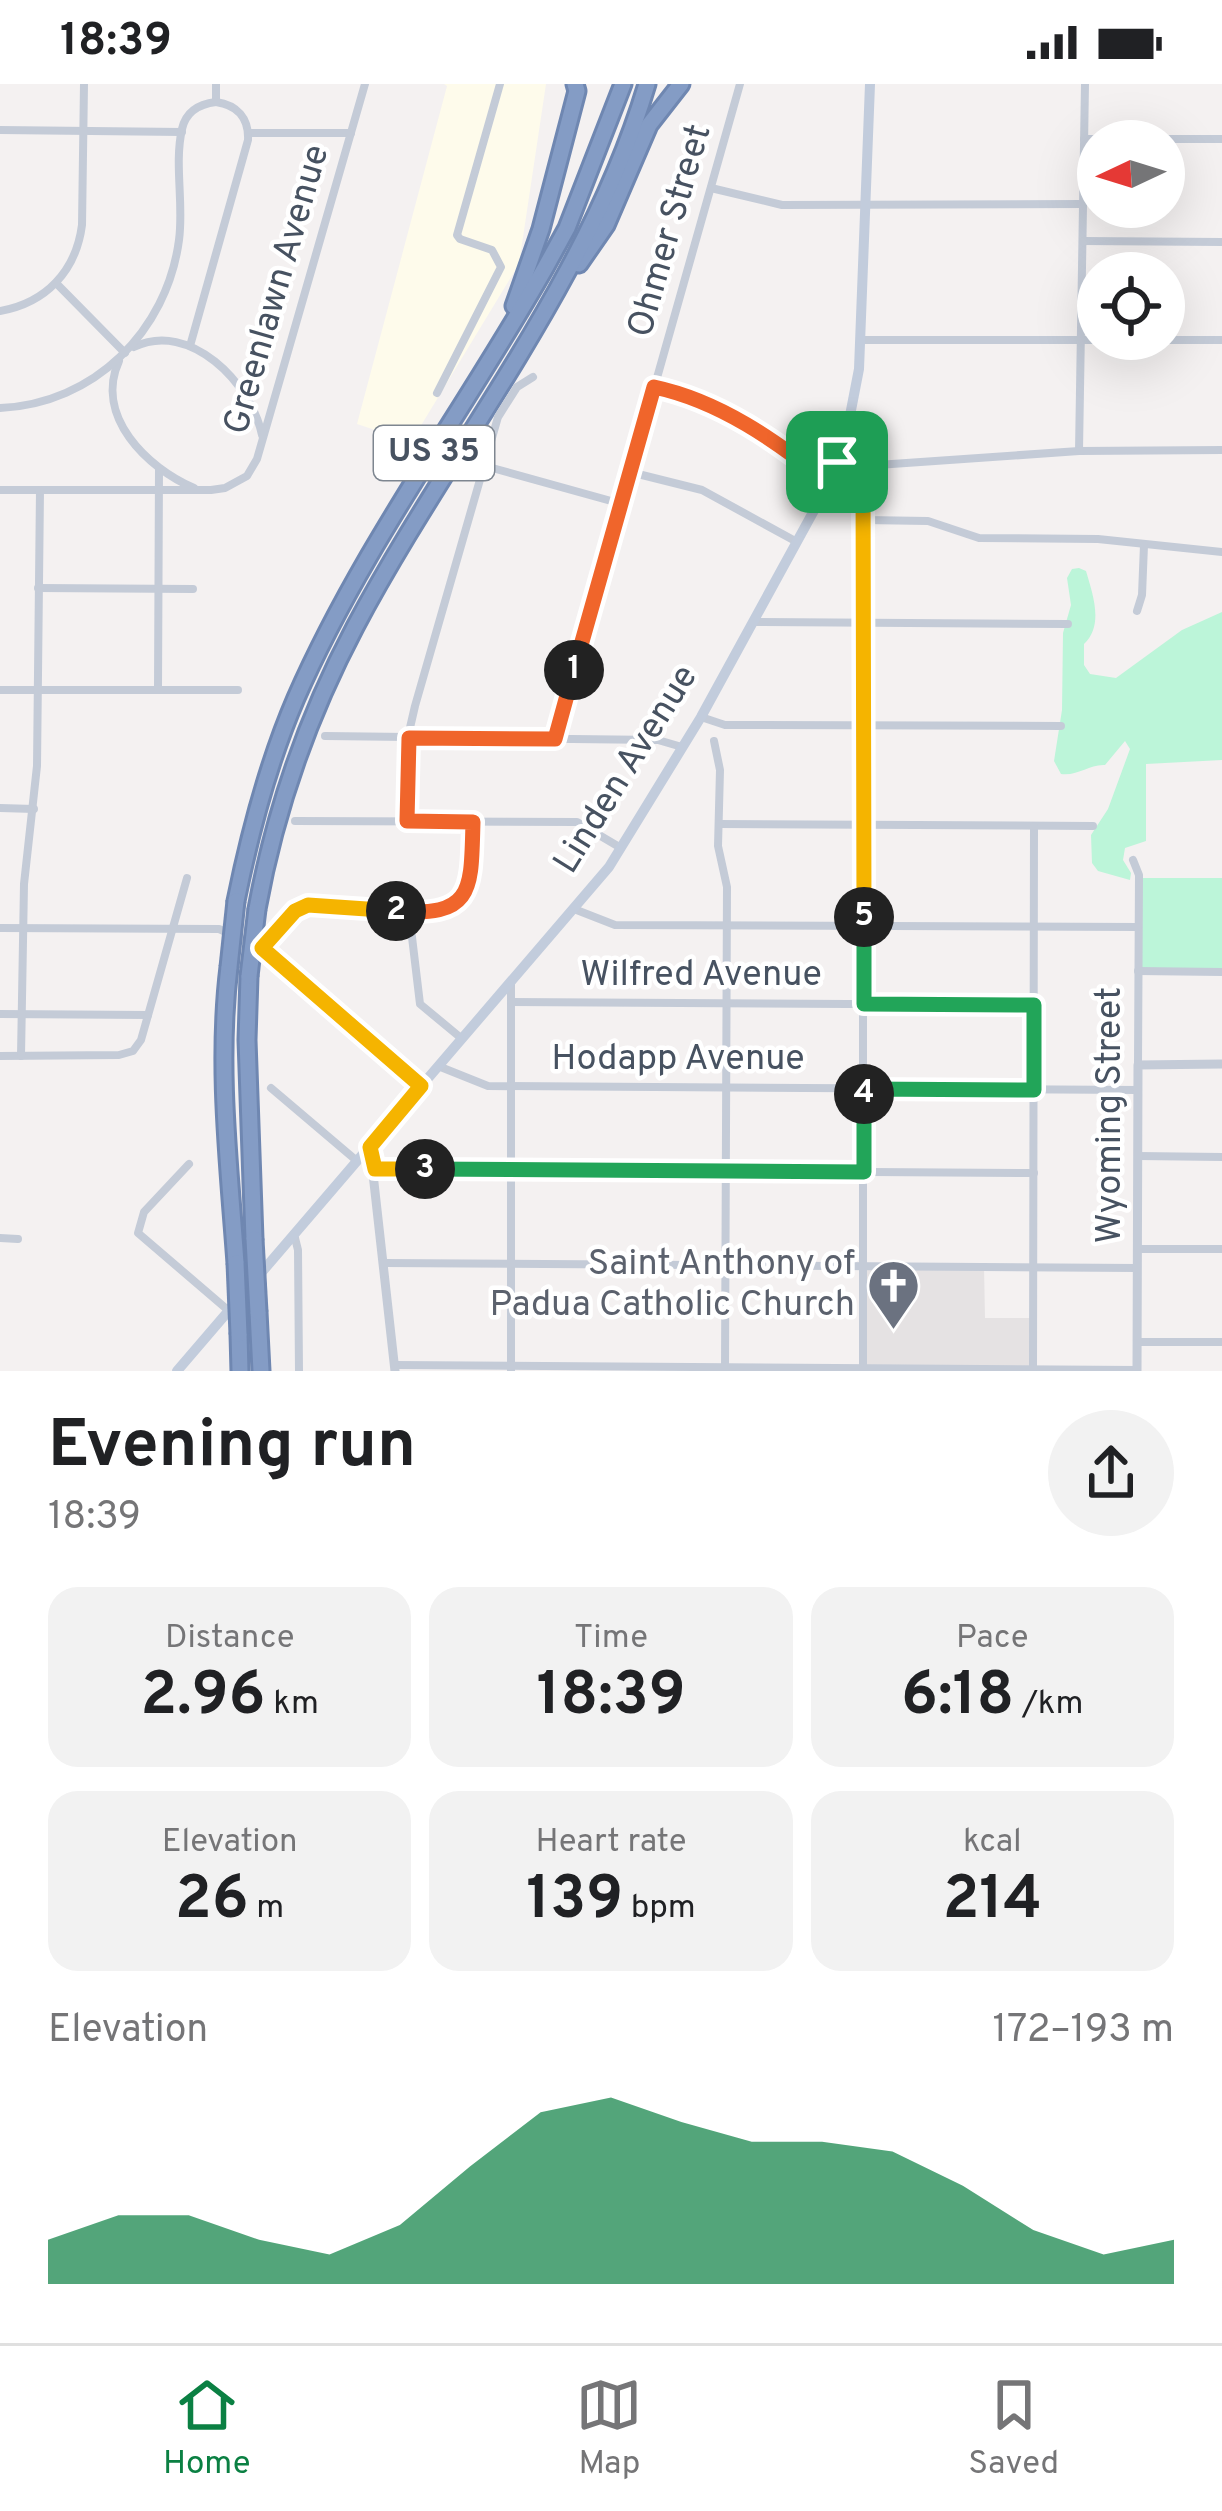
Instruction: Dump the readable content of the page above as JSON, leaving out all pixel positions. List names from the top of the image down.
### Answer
{
  "streets": {
    "highway": ["US 35"],
    "main road": ["Linden Avenue"],
    "street": [
      "Ohmer Street",
      "Greenlawn Avenue",
      "Wilfred Avenue",
      "Hodapp Avenue",
      "Wyoming Street"
    ]
  },
  "crossings": [
    ["Linden Avenue", "Hodapp Avenue"],
    ["Hodapp Avenue", "Wyoming Street"]
  ],
  "places": {
    "church": ["Saint Anthony of Padua Catholic Church"]
  },
  "north": "left",
  "page": {
    "status": "18:39",
    "pins": [
      "1",
      "2",
      "5",
      "4",
      "3"
    ],
    "heading": ["Evening run", "18:39"],
    "stats": [
      ["Distance", "2.96 km"],
      ["Time", "18:39"],
      ["Pace", "6:18 /km"],
      ["Elevation", "26 m"],
      ["Heart rate", "139 bpm"],
      ["kcal", "214"]
    ],
    "chart": ["Elevation", "172–193 m"],
    "tabs": ["Home", "Map", "Saved"]
  }
}
